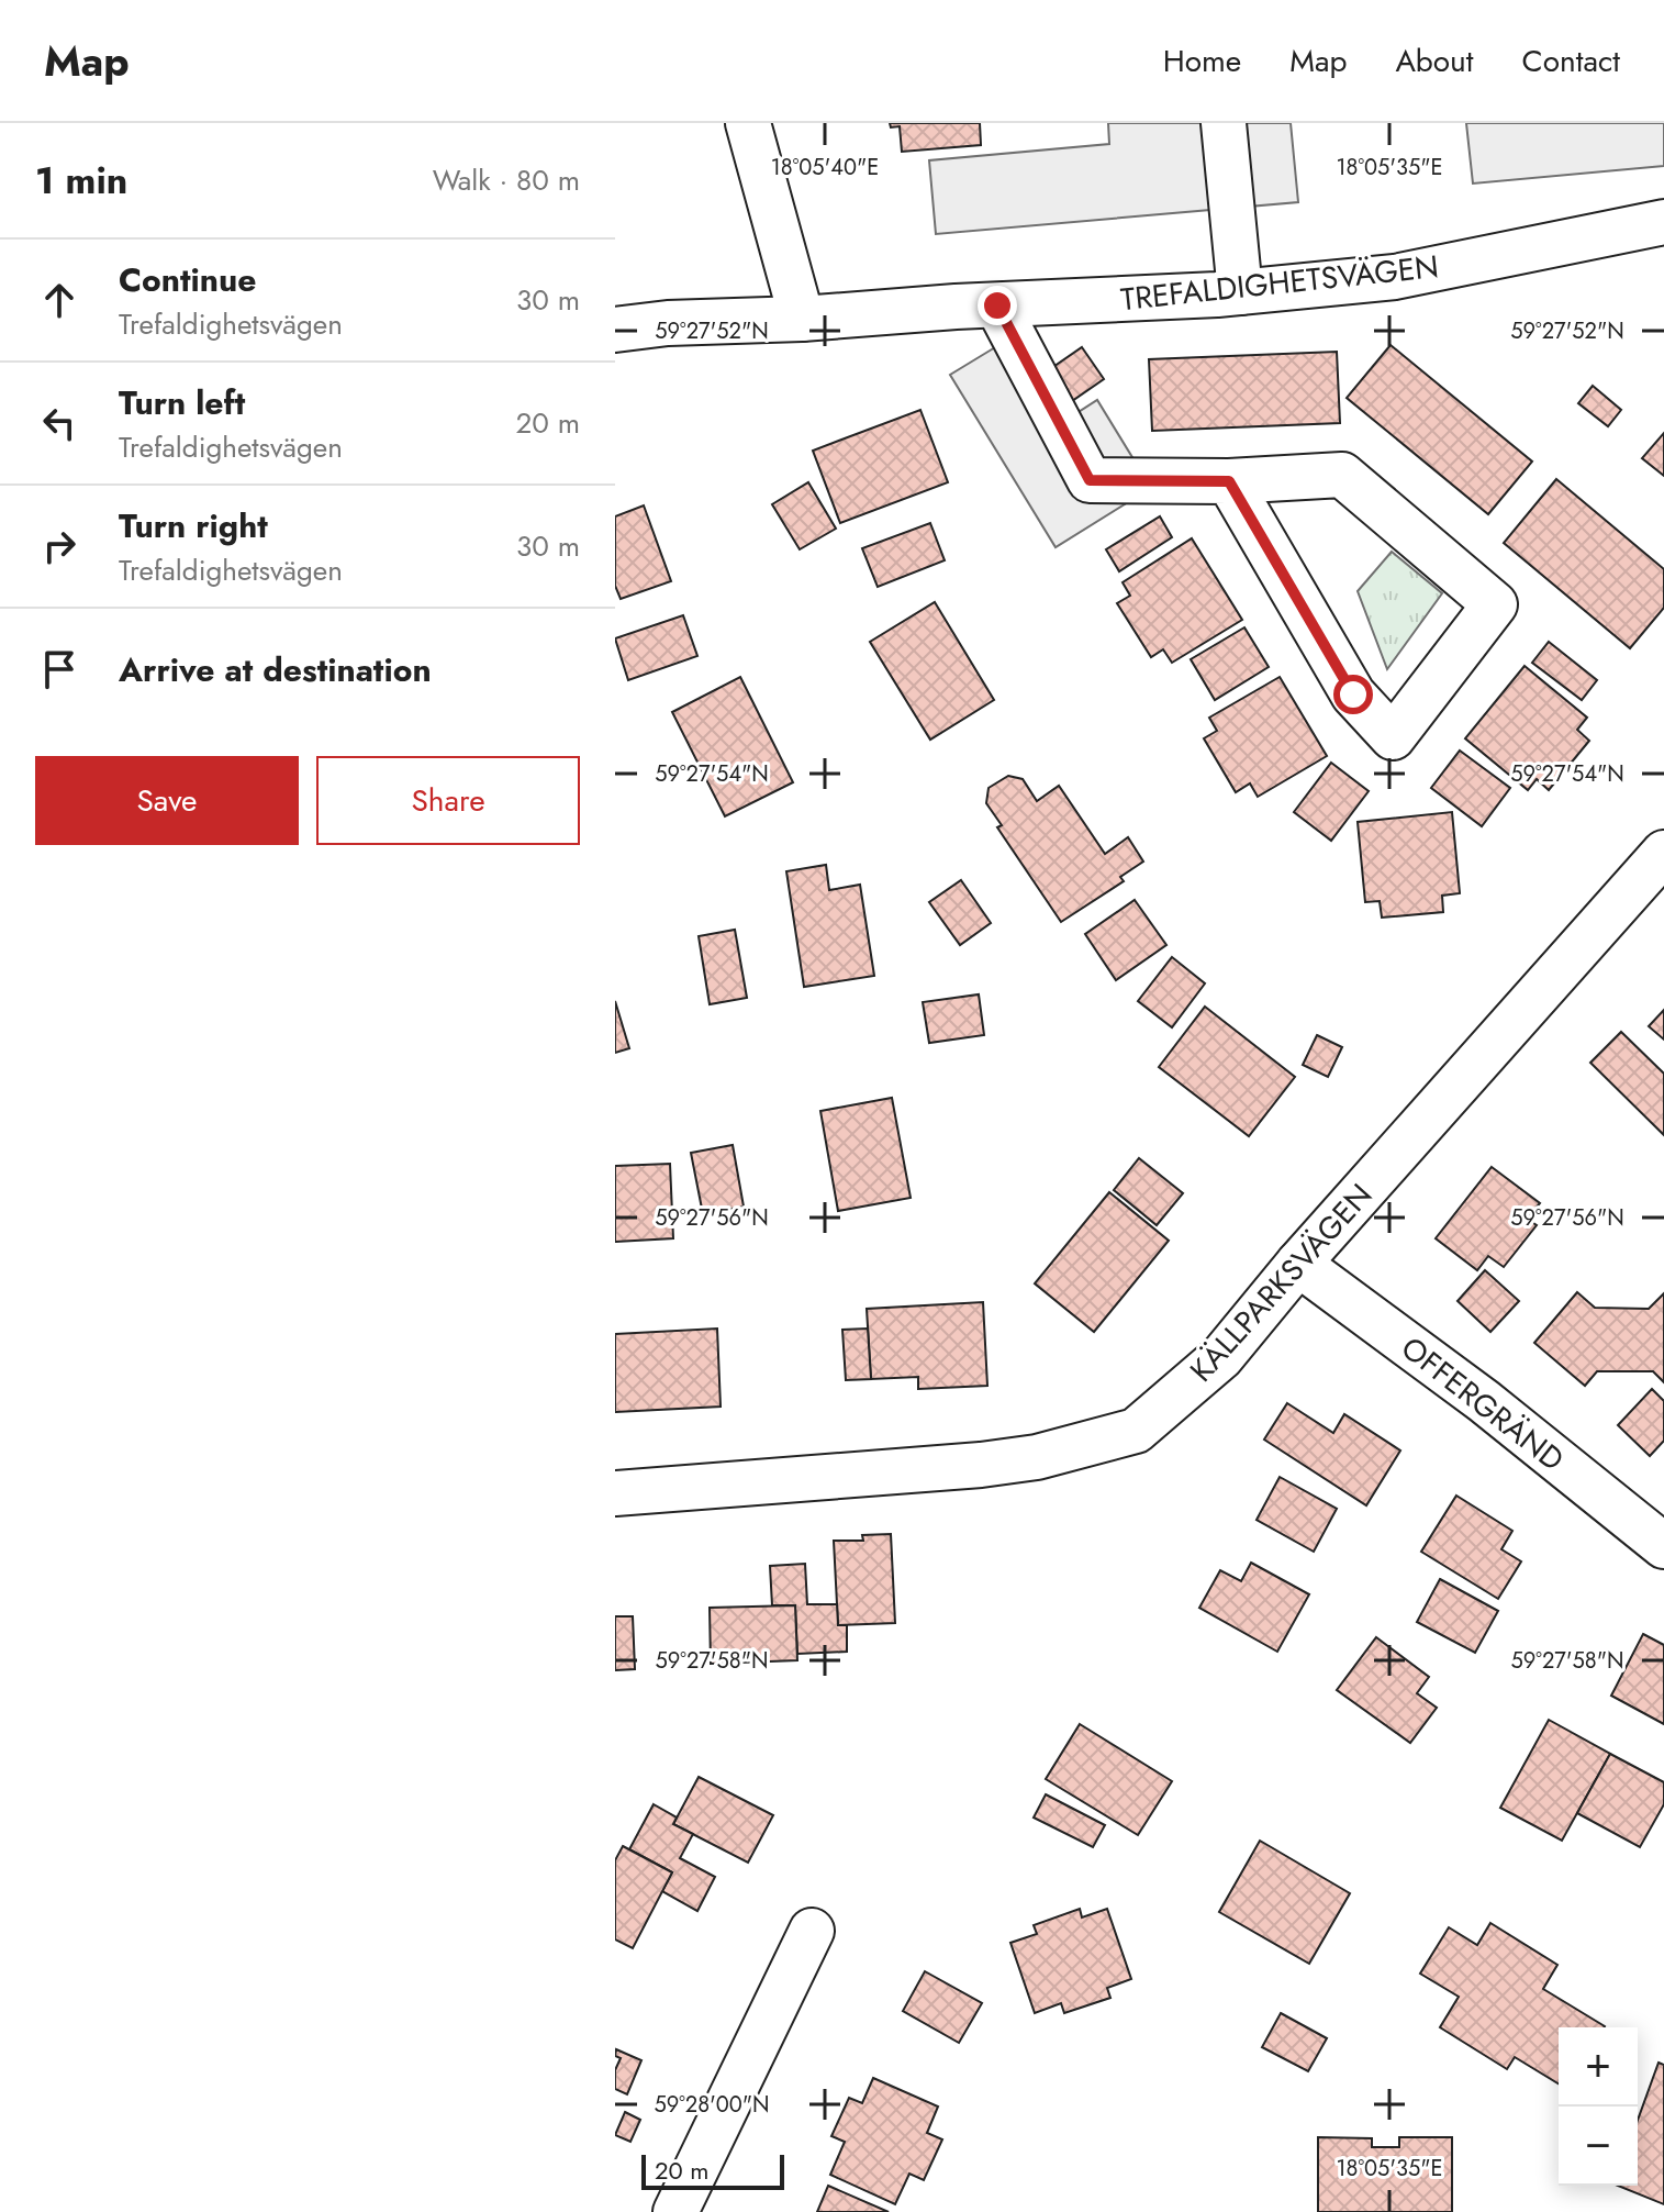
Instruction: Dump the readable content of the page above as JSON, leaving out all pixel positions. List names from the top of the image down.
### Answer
{
  "streets": {
    "street": ["TREFALDIGHETSVÄGEN", "KÄLLPARKSVÄGEN", "OFFERGRÄND"]
  },
  "crossings": [
    ["KÄLLPARKSVÄGEN", "OFFERGRÄND"]
  ],
  "scale_bar": "20 m",
  "page": {
    "header": "Map",
    "nav": [
      "Home",
      "Map",
      "About",
      "Contact"
    ],
    "heading": ["1 min", "Walk · 80 m"],
    "list": [
      ["Continue", "Trefaldighetsvägen", "30 m"],
      ["Turn left", "Trefaldighetsvägen", "20 m"],
      ["Turn right", "Trefaldighetsvägen", "30 m"],
      "Arrive at destination"
    ],
    "buttons": ["Save", "Share"],
    "map_buttons": ["+", "−"],
    "scale": "20 m"
  },
  "coordinates": [
    "18°05'40\"E",
    "18°05'35\"E",
    "59°27'52\"N",
    "59°27'54\"N",
    "59°27'56\"N",
    "59°27'58\"N",
    "59°28'00\"N"
  ]
}
